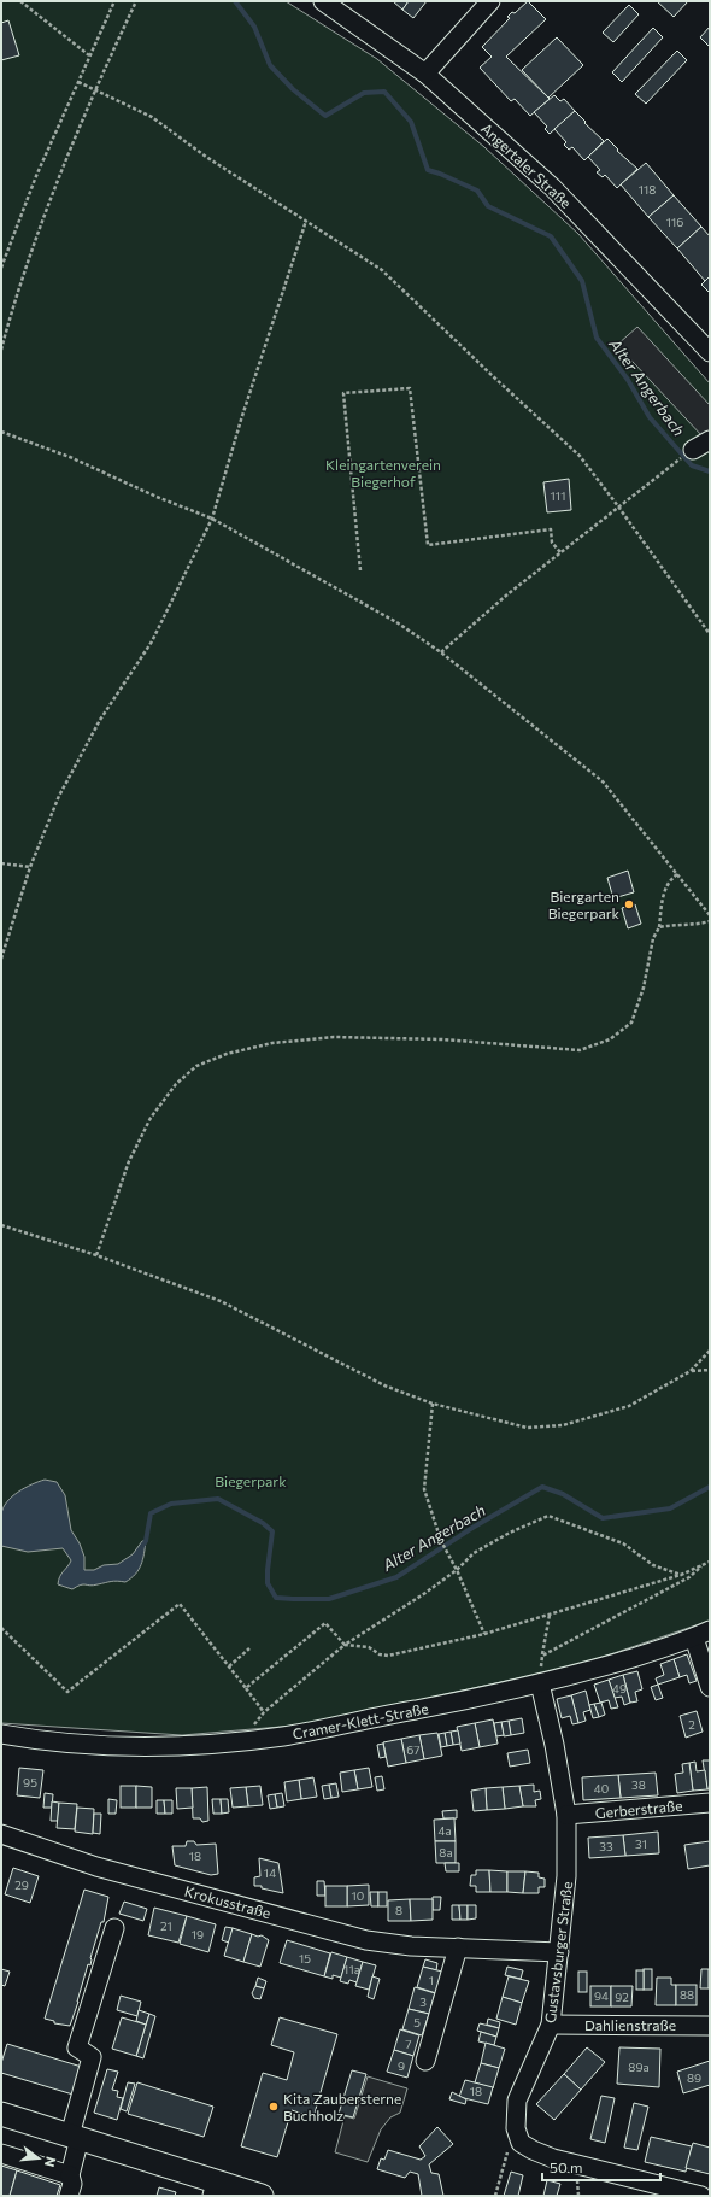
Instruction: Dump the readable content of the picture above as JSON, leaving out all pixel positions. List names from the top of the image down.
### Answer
{
  "streets": {
    "street": [
      "Angertaler Straße",
      "Cramer-Klett-Straße",
      "Gerberstraße",
      "Krokusstraße",
      "Gustavsburger Straße",
      "Dahlienstraße"
    ]
  },
  "crossings": [
    ["Cramer-Klett-Straße", "Gustavsburger Straße"],
    ["Gerberstraße", "Gustavsburger Straße"],
    ["Krokusstraße", "Gustavsburger Straße"],
    ["Gustavsburger Straße", "Dahlienstraße"]
  ],
  "water": ["Alter Angerbach"],
  "parks": ["Kleingartenverein Biegerhof", "Biegerpark"],
  "places": ["Biergarten Biegerpark", "Kita Zaubersterne Buchholz"],
  "house_numbers": [
    "118",
    "116",
    "111",
    "49",
    "2",
    "67",
    "95",
    "38",
    "40",
    "4a",
    "31",
    "33",
    "8a",
    "18",
    "14",
    "29",
    "10",
    "8",
    "21",
    "19",
    "15",
    "11a",
    "1",
    "88",
    "94",
    "92",
    "3",
    "5",
    "7",
    "9",
    "89a",
    "89",
    "18"
  ],
  "scale_bar": "50 m",
  "north": "right"
}
